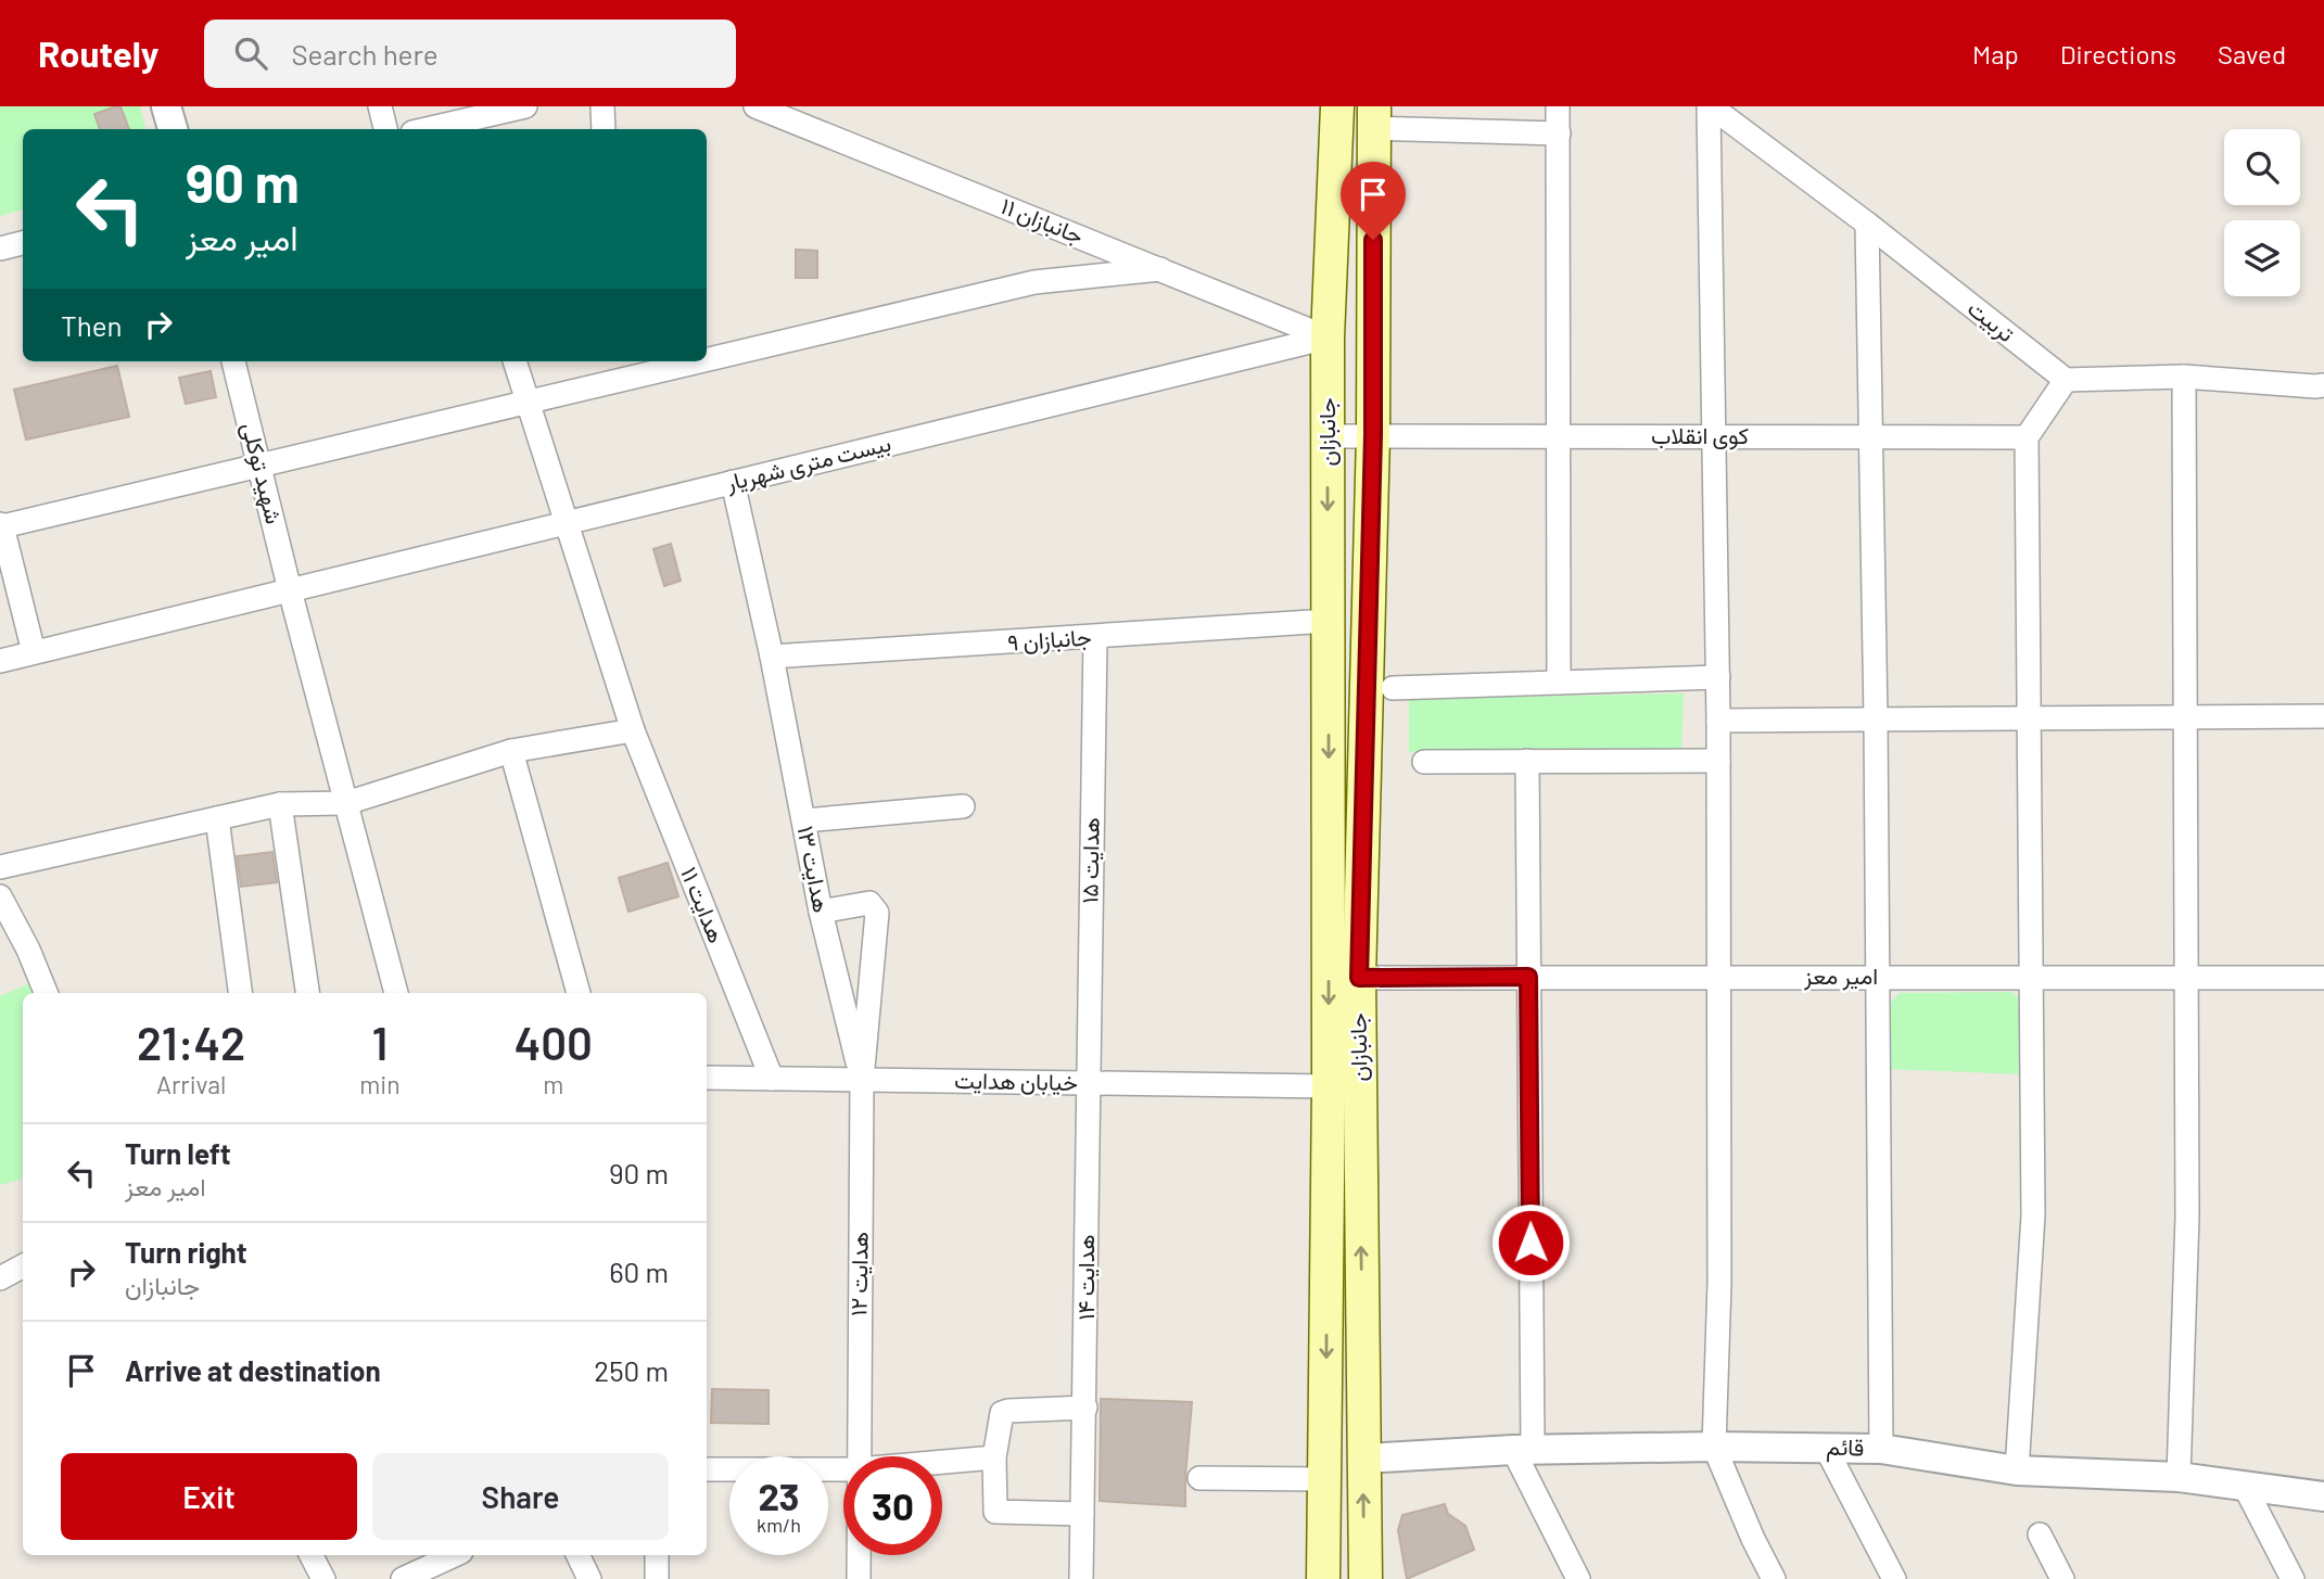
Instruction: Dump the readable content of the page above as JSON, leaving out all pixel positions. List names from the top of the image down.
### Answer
{
  "streets": {
    "main road": ["جانبازان"],
    "street": [
      "جانبازان ۱۱",
      "تربیت",
      "کوی انقلاب",
      "بیست متری شهریار",
      "شهید توکلی",
      "جانبازان ۹",
      "هدایت ۱۵",
      "هدایت ۱۳",
      "هدایت ۱۱",
      "امیر معز",
      "خیابان هدایت",
      "هدایت ۱۲",
      "هدایت ۱۴",
      "قائم"
    ]
  },
  "crossings": [
    ["جانبازان ۱۱", "جانبازان"],
    ["جانبازان ۱۱", "بیست متری شهریار"],
    ["جانبازان", "کوی انقلاب"],
    ["جانبازان", "بیست متری شهریار"],
    ["جانبازان", "جانبازان ۹"],
    ["جانبازان", "امیر معز"],
    ["جانبازان", "خیابان هدایت"],
    ["جانبازان", "قائم"],
    ["بیست متری شهریار", "شهید توکلی"],
    ["بیست متری شهریار", "هدایت ۱۳"],
    ["بیست متری شهریار", "هدایت ۱۱"],
    ["جانبازان ۹", "هدایت ۱۵"],
    ["جانبازان ۹", "هدایت ۱۳"],
    ["هدایت ۱۵", "خیابان هدایت"],
    ["هدایت ۱۵", "هدایت ۱۴"],
    ["هدایت ۱۳", "خیابان هدایت"],
    ["هدایت ۱۳", "هدایت ۱۲"],
    ["هدایت ۱۱", "خیابان هدایت"],
    ["خیابان هدایت", "هدایت ۱۲"],
    ["خیابان هدایت", "هدایت ۱۴"]
  ],
  "page": {
    "header": "Routely",
    "search": "Search here",
    "nav": ["Map", "Directions", "Saved"],
    "turn": ["90 m", "امیر معز"],
    "then": "Then",
    "eta": [
      "21:42",
      "Arrival",
      "1",
      "min",
      "400",
      "m"
    ],
    "list": [
      {
        "name": "Turn left",
        "note": "امیر معز",
        "value": "90 m"
      },
      {
        "name": "Turn right",
        "note": "جانبازان",
        "value": "60 m"
      },
      {
        "name": "Arrive at destination",
        "value": "250 m"
      }
    ],
    "buttons": ["Exit", "Share"],
    "speed": "23 km/h",
    "limit": "30"
  }
}
